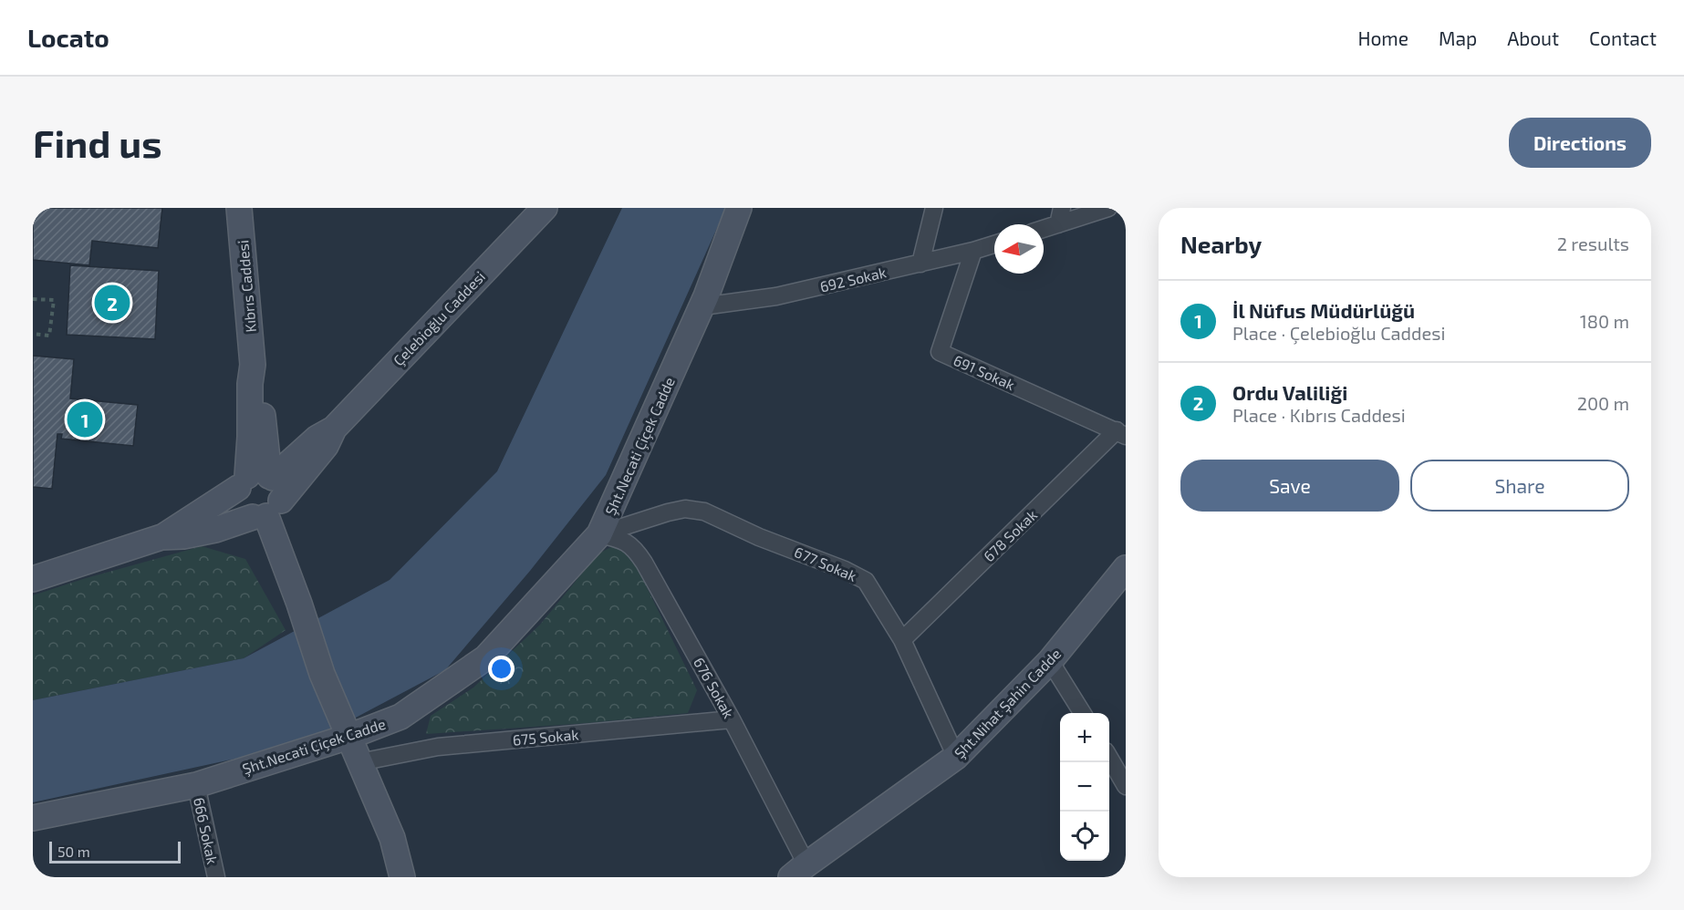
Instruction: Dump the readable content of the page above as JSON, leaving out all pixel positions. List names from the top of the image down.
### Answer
{
  "streets": {
    "street": [
      "692 Sokak",
      "Kıbrıs Caddesi",
      "Çelebioğlu Caddesi",
      "691 Sokak",
      "Şht.Necati Çiçek Cadde",
      "678 Sokak",
      "677 Sokak",
      "676 Sokak",
      "Şht.Nihat Şahin Cadde",
      "675 Sokak",
      "666 Sokak"
    ]
  },
  "crossings": [
    ["692 Sokak", "691 Sokak"],
    ["692 Sokak", "Şht.Necati Çiçek Cadde"],
    ["Kıbrıs Caddesi", "Çelebioğlu Caddesi"],
    ["691 Sokak", "678 Sokak"],
    ["Şht.Necati Çiçek Cadde", "677 Sokak"],
    ["Şht.Necati Çiçek Cadde", "676 Sokak"],
    ["Şht.Necati Çiçek Cadde", "666 Sokak"],
    ["678 Sokak", "677 Sokak"],
    ["677 Sokak", "676 Sokak"],
    ["677 Sokak", "Şht.Nihat Şahin Cadde"],
    ["676 Sokak", "Şht.Nihat Şahin Cadde"],
    ["676 Sokak", "675 Sokak"]
  ],
  "scale_bar": "50 m",
  "north": "left",
  "page": {
    "header": "Locato",
    "nav": [
      "Home",
      "Map",
      "About",
      "Contact"
    ],
    "buttons": [
      "Directions",
      ["Save", "Share"]
    ],
    "title": "Find us",
    "heading": ["Nearby", "2 results"],
    "list": [
      {
        "mark": "1",
        "name": "İl Nüfus Müdürlüğü",
        "note": "Place · Çelebioğlu Caddesi",
        "value": "180 m"
      },
      {
        "mark": "2",
        "name": "Ordu Valiliği",
        "note": "Place · Kıbrıs Caddesi",
        "value": "200 m"
      }
    ],
    "pins": ["2", "1"],
    "map_buttons": ["+", "−"],
    "scale": "50 m"
  }
}
